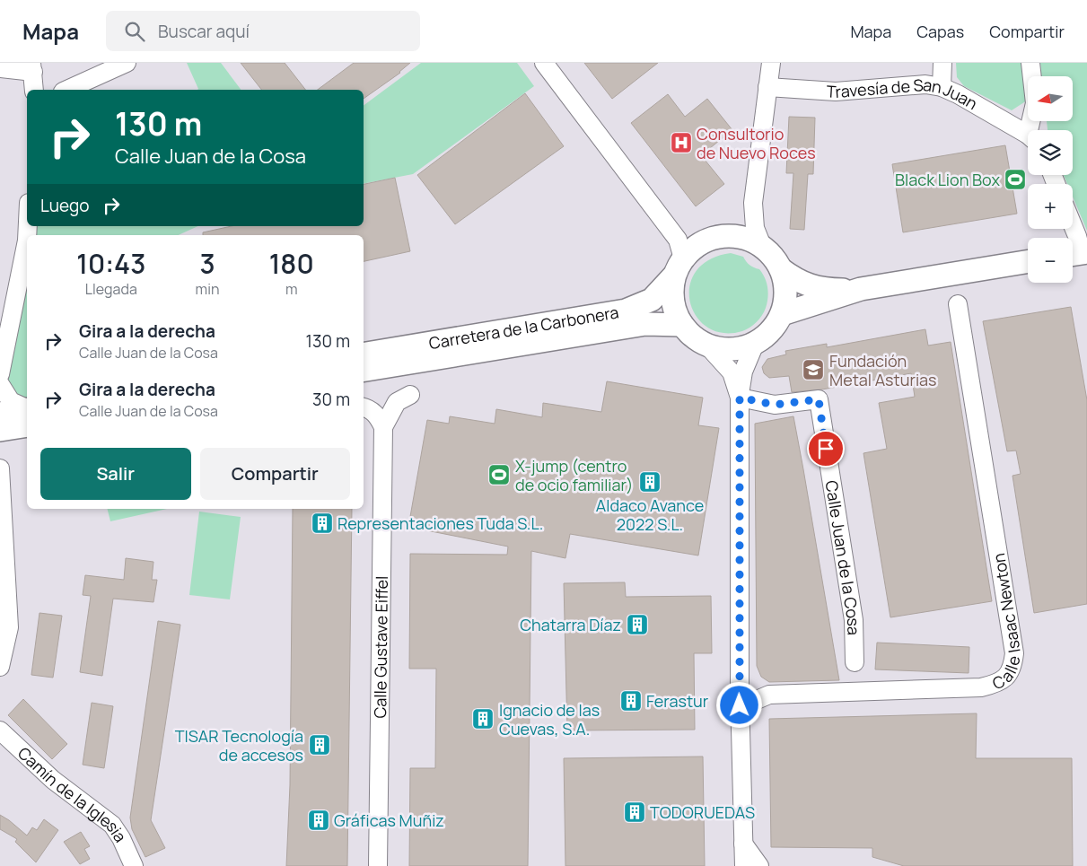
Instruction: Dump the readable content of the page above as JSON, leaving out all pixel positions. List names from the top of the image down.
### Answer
{
  "streets": {
    "street": [
      "Travesía de San Juan",
      "Carretera de la Carbonera",
      "Calle Juan de la Cosa",
      "Calle Isaac Newton",
      "Calle Gustave Eiffel",
      "Camín de la Iglesia"
    ]
  },
  "places": {
    "hospital": ["Consultorio de Nuevo Roces"],
    "sports": ["Black Lion Box", "X-jump (centro de ocio familiar)"],
    "school or university": ["Fundación Metal Asturias"],
    "building": [
      "Aldaco Avance 2022 S.L.",
      "Representaciones Tuda S.L.",
      "Chatarra Díaz",
      "Ferastur",
      "Ignacio de las Cuevas, S.A.",
      "TISAR Tecnología de accesos",
      "TODORUEDAS",
      "Gráficas Muñiz"
    ]
  },
  "north": "left",
  "page": {
    "header": "Mapa",
    "search": "Buscar aquí",
    "nav": ["Mapa", "Capas", "Compartir"],
    "map_buttons": ["+", "−"],
    "turn": ["130 m", "Calle Juan de la Cosa"],
    "then": "Luego",
    "eta": [
      "10:43",
      "Llegada",
      "3",
      "min",
      "180",
      "m"
    ],
    "list": [
      {
        "name": "Gira a la derecha",
        "note": "Calle Juan de la Cosa",
        "value": "130 m"
      },
      {
        "name": "Gira a la derecha",
        "note": "Calle Juan de la Cosa",
        "value": "30 m"
      }
    ],
    "buttons": ["Salir", "Compartir"]
  }
}
